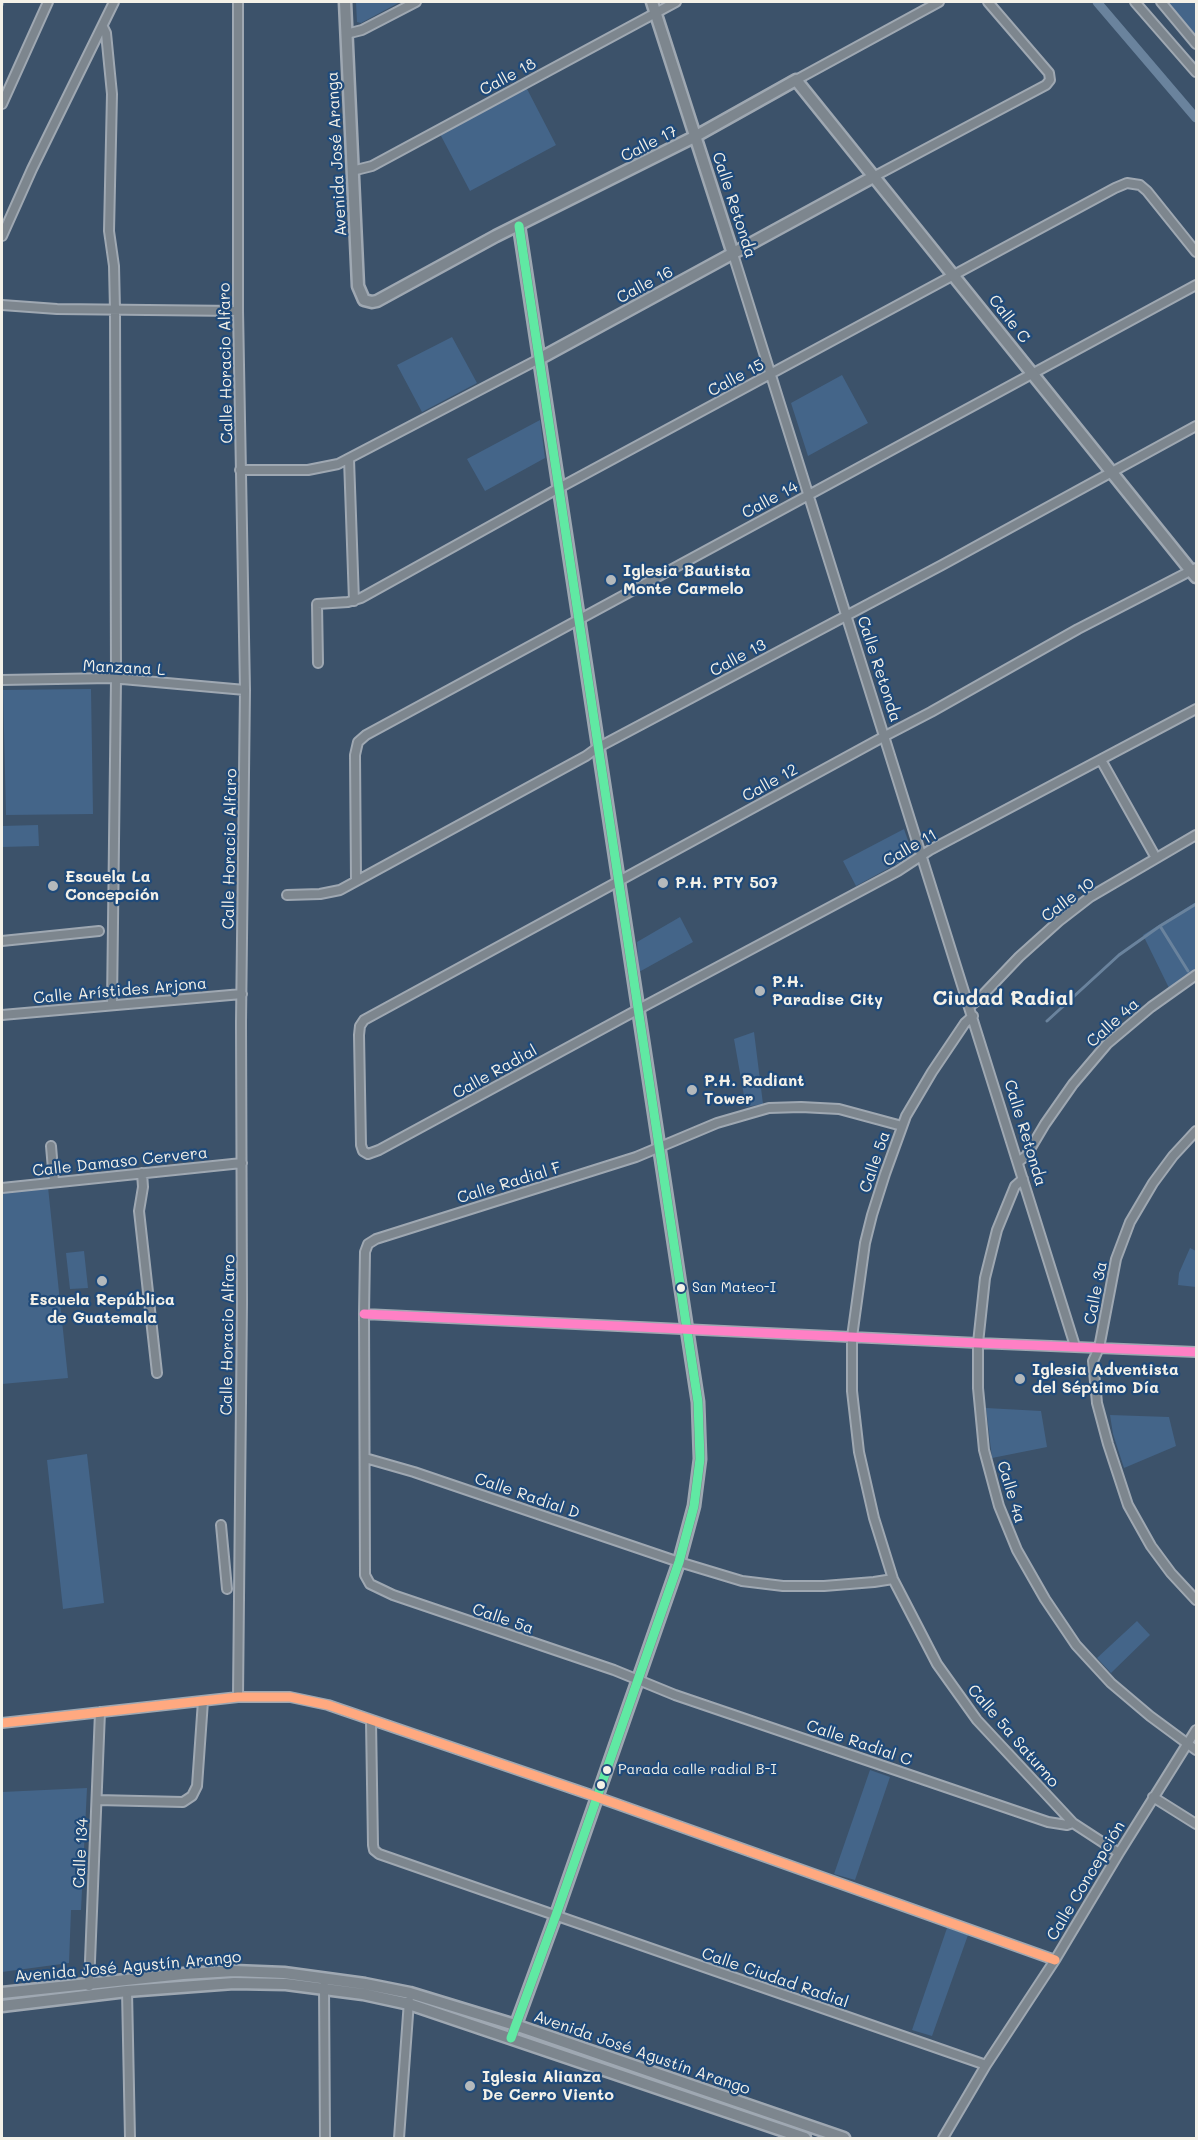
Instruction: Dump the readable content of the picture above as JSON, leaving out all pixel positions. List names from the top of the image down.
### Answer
{
  "streets": {
    "street": [
      "Calle 18",
      "Calle 17",
      "Avenida José Aranga",
      "Calle Retonda",
      "Calle 16",
      "Calle C",
      "Calle Horacio Alfaro",
      "Calle 15",
      "Calle 14",
      "Calle 13",
      "Manzana L",
      "Calle 12",
      "Calle 11",
      "Calle 10",
      "Calle Arístides Arjona",
      "Calle 4a",
      "Calle Radial",
      "Calle Damaso Cervera",
      "Calle 5a",
      "Calle Radial F",
      "Calle 3a",
      "Calle Radial D",
      "Calle 5a Saturno",
      "Calle Radial C",
      "Calle 134",
      "Calle Concepción",
      "Avenida José Agustín Arango",
      "Calle Ciudad Radial"
    ]
  },
  "crossings": [
    ["Calle 18", "Avenida José Aranga"],
    ["Calle 18", "Calle Retonda"],
    ["Calle 17", "Avenida José Aranga"],
    ["Calle 17", "Calle Retonda"],
    ["Calle 17", "Calle C"],
    ["Calle Retonda", "Calle 16"],
    ["Calle Retonda", "Calle 15"],
    ["Calle Retonda", "Calle 14"],
    ["Calle Retonda", "Calle 13"],
    ["Calle Retonda", "Calle 12"],
    ["Calle Retonda", "Calle 11"],
    ["Calle Retonda", "Calle 10"],
    ["Calle Retonda", "Calle 4a"],
    ["Calle Retonda", "Calle 5a"],
    ["Calle 16", "Calle C"],
    ["Calle 16", "Calle Horacio Alfaro"],
    ["Calle C", "Calle 15"],
    ["Calle C", "Calle 14"],
    ["Calle C", "Calle 13"],
    ["Calle C", "Calle 12"],
    ["Calle Horacio Alfaro", "Manzana L"],
    ["Calle Horacio Alfaro", "Calle Arístides Arjona"],
    ["Calle Horacio Alfaro", "Calle Damaso Cervera"],
    ["Calle 14", "Calle 13"],
    ["Calle 12", "Calle Radial"],
    ["Calle 11", "Calle Radial"],
    ["Calle 4a", "Calle Concepción"],
    ["Calle 5a", "Calle Radial D"],
    ["Calle 5a", "Calle 5a Saturno"],
    ["Calle 5a", "Calle Radial C"],
    ["Calle Radial D", "Calle 5a Saturno"],
    ["Calle 5a Saturno", "Calle Radial C"],
    ["Calle 5a Saturno", "Calle Concepción"],
    ["Calle 134", "Avenida José Agustín Arango"],
    ["Calle Concepción", "Calle Ciudad Radial"]
  ],
  "districts": ["Ciudad Radial"],
  "places": [
    "Iglesia Bautista Monte Carmelo",
    "P.H. PTY 507",
    "Escuela La Concepción",
    "P.H. Paradise City",
    "P.H. Radiant Tower",
    "Escuela República de Guatemala",
    "San Mateo-I",
    "Iglesia Adventista del Séptimo Día",
    "Parada calle radial B-I",
    "Iglesia Alianza De Cerro Viento"
  ]
}
